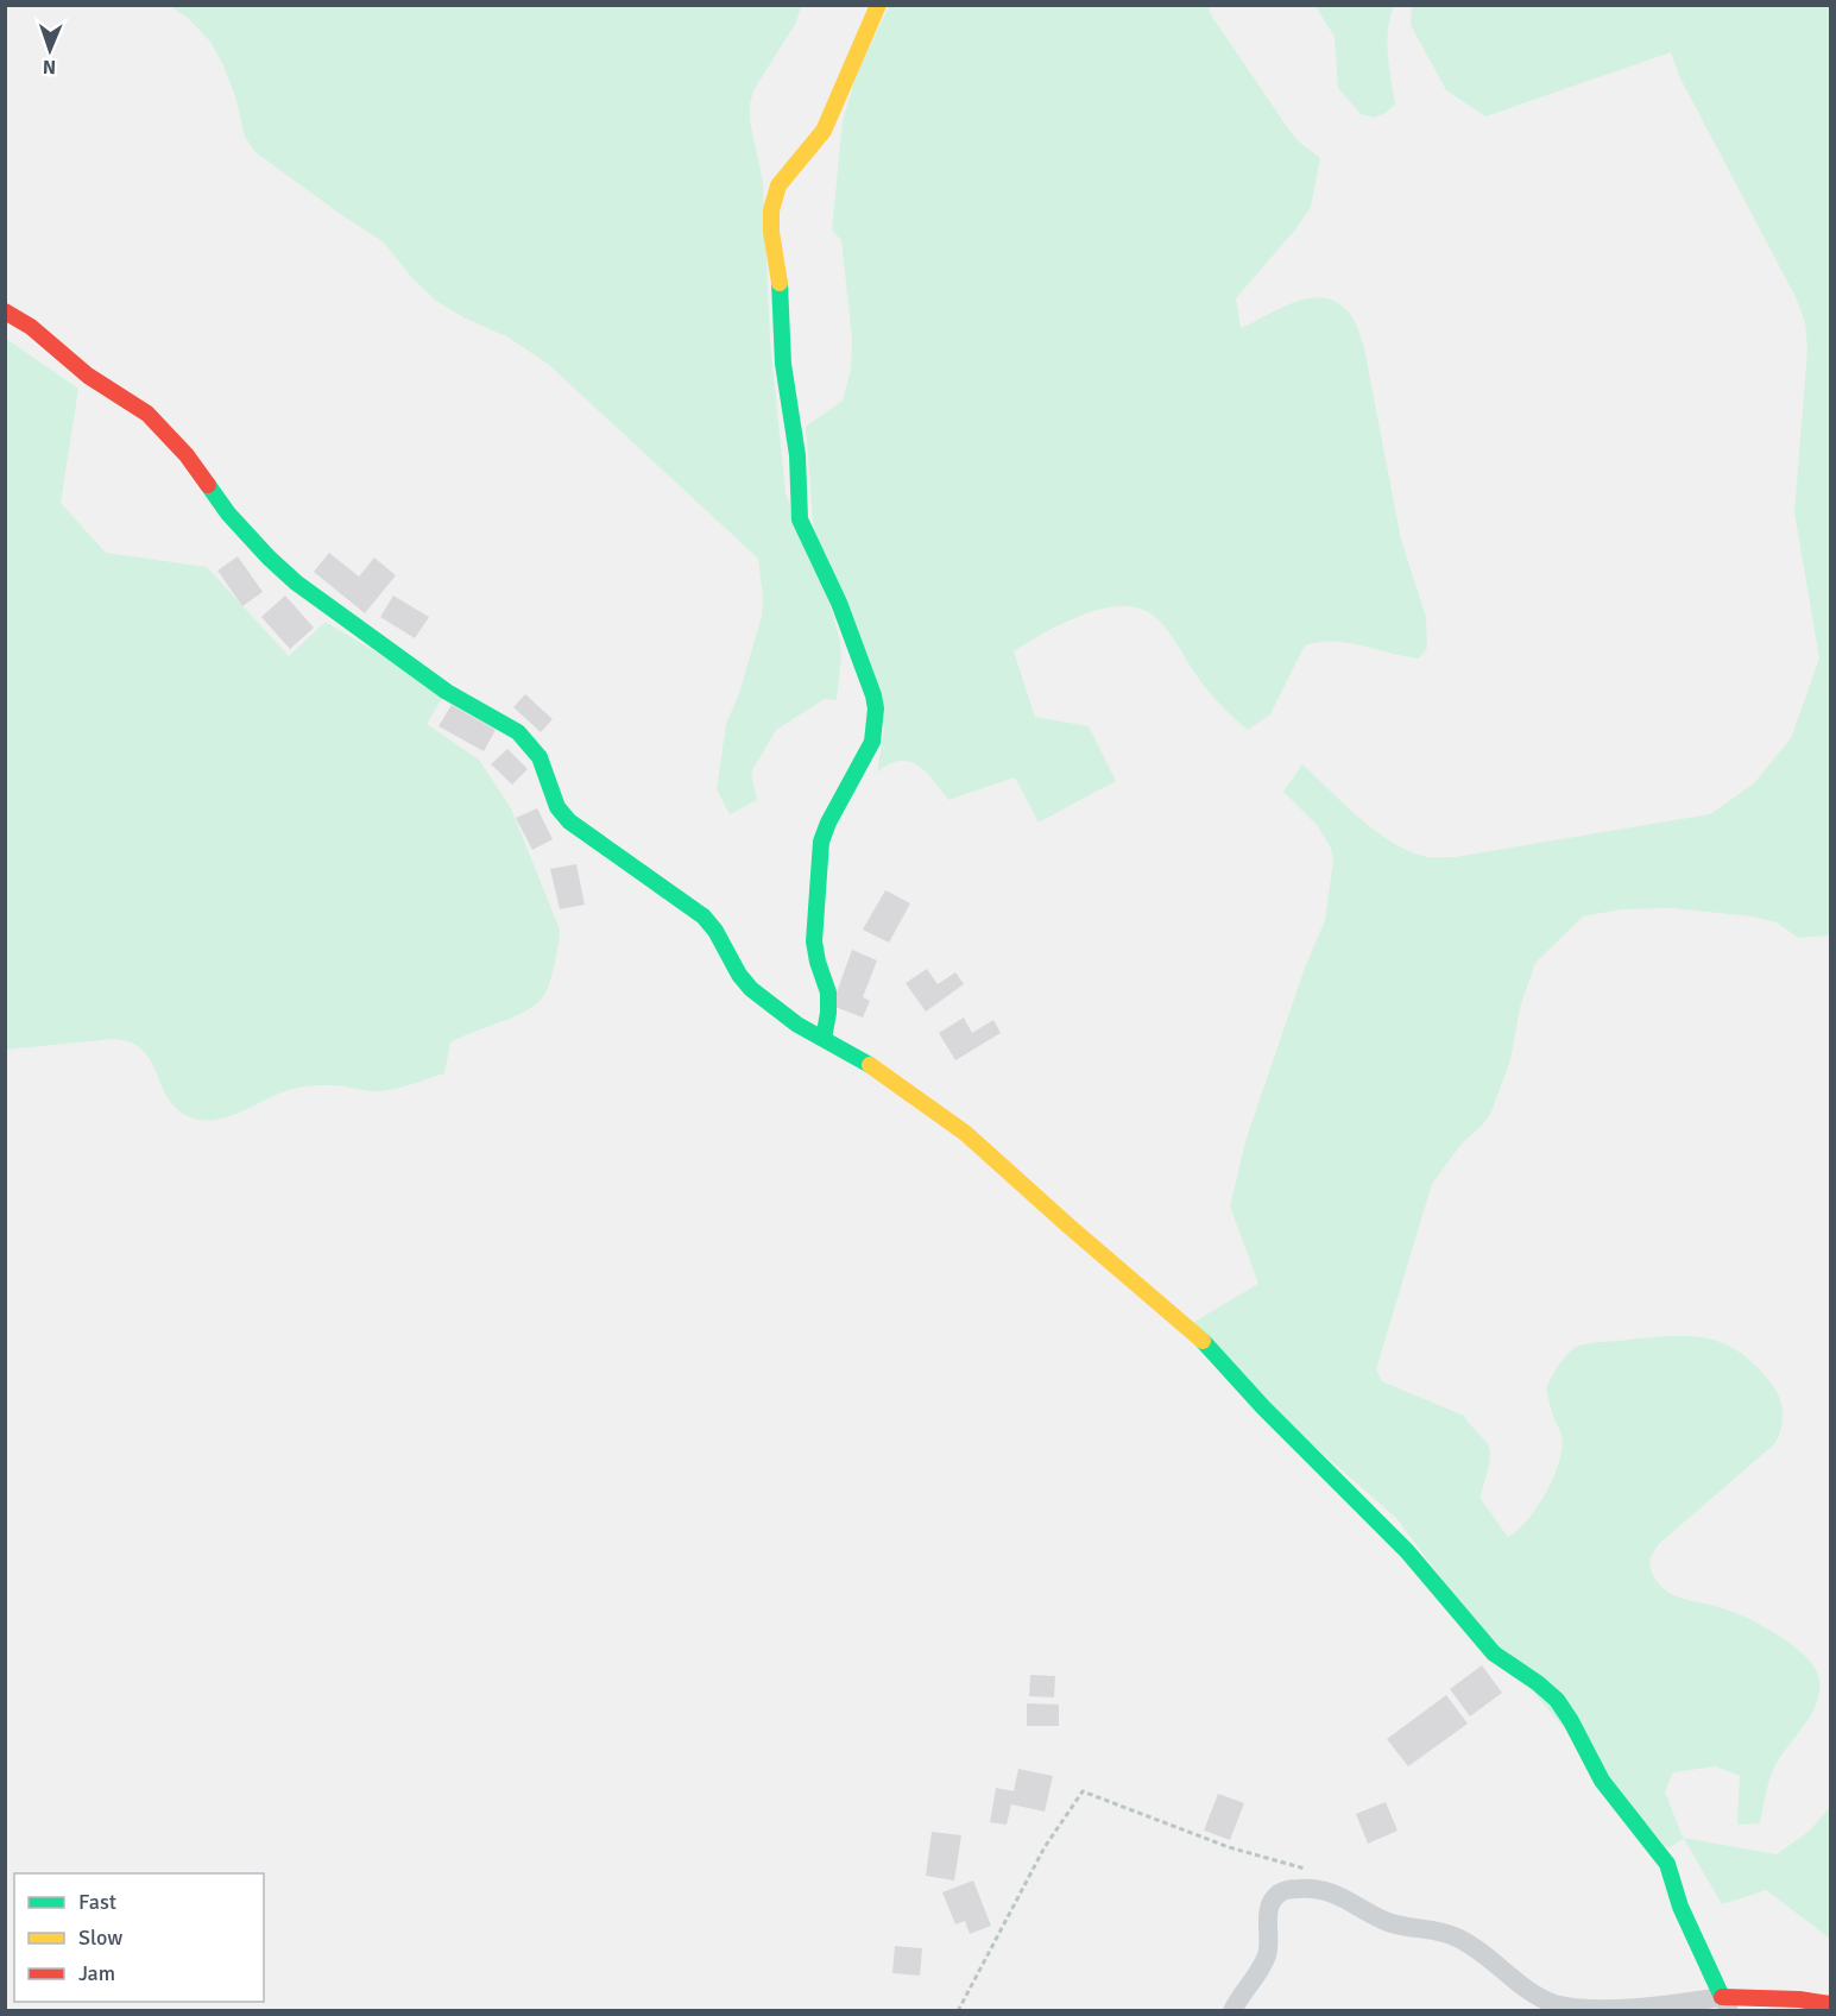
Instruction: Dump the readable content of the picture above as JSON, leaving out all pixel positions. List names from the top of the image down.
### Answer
{
  "legend": ["Fast", "Slow", "Jam"],
  "north": "bottom"
}
